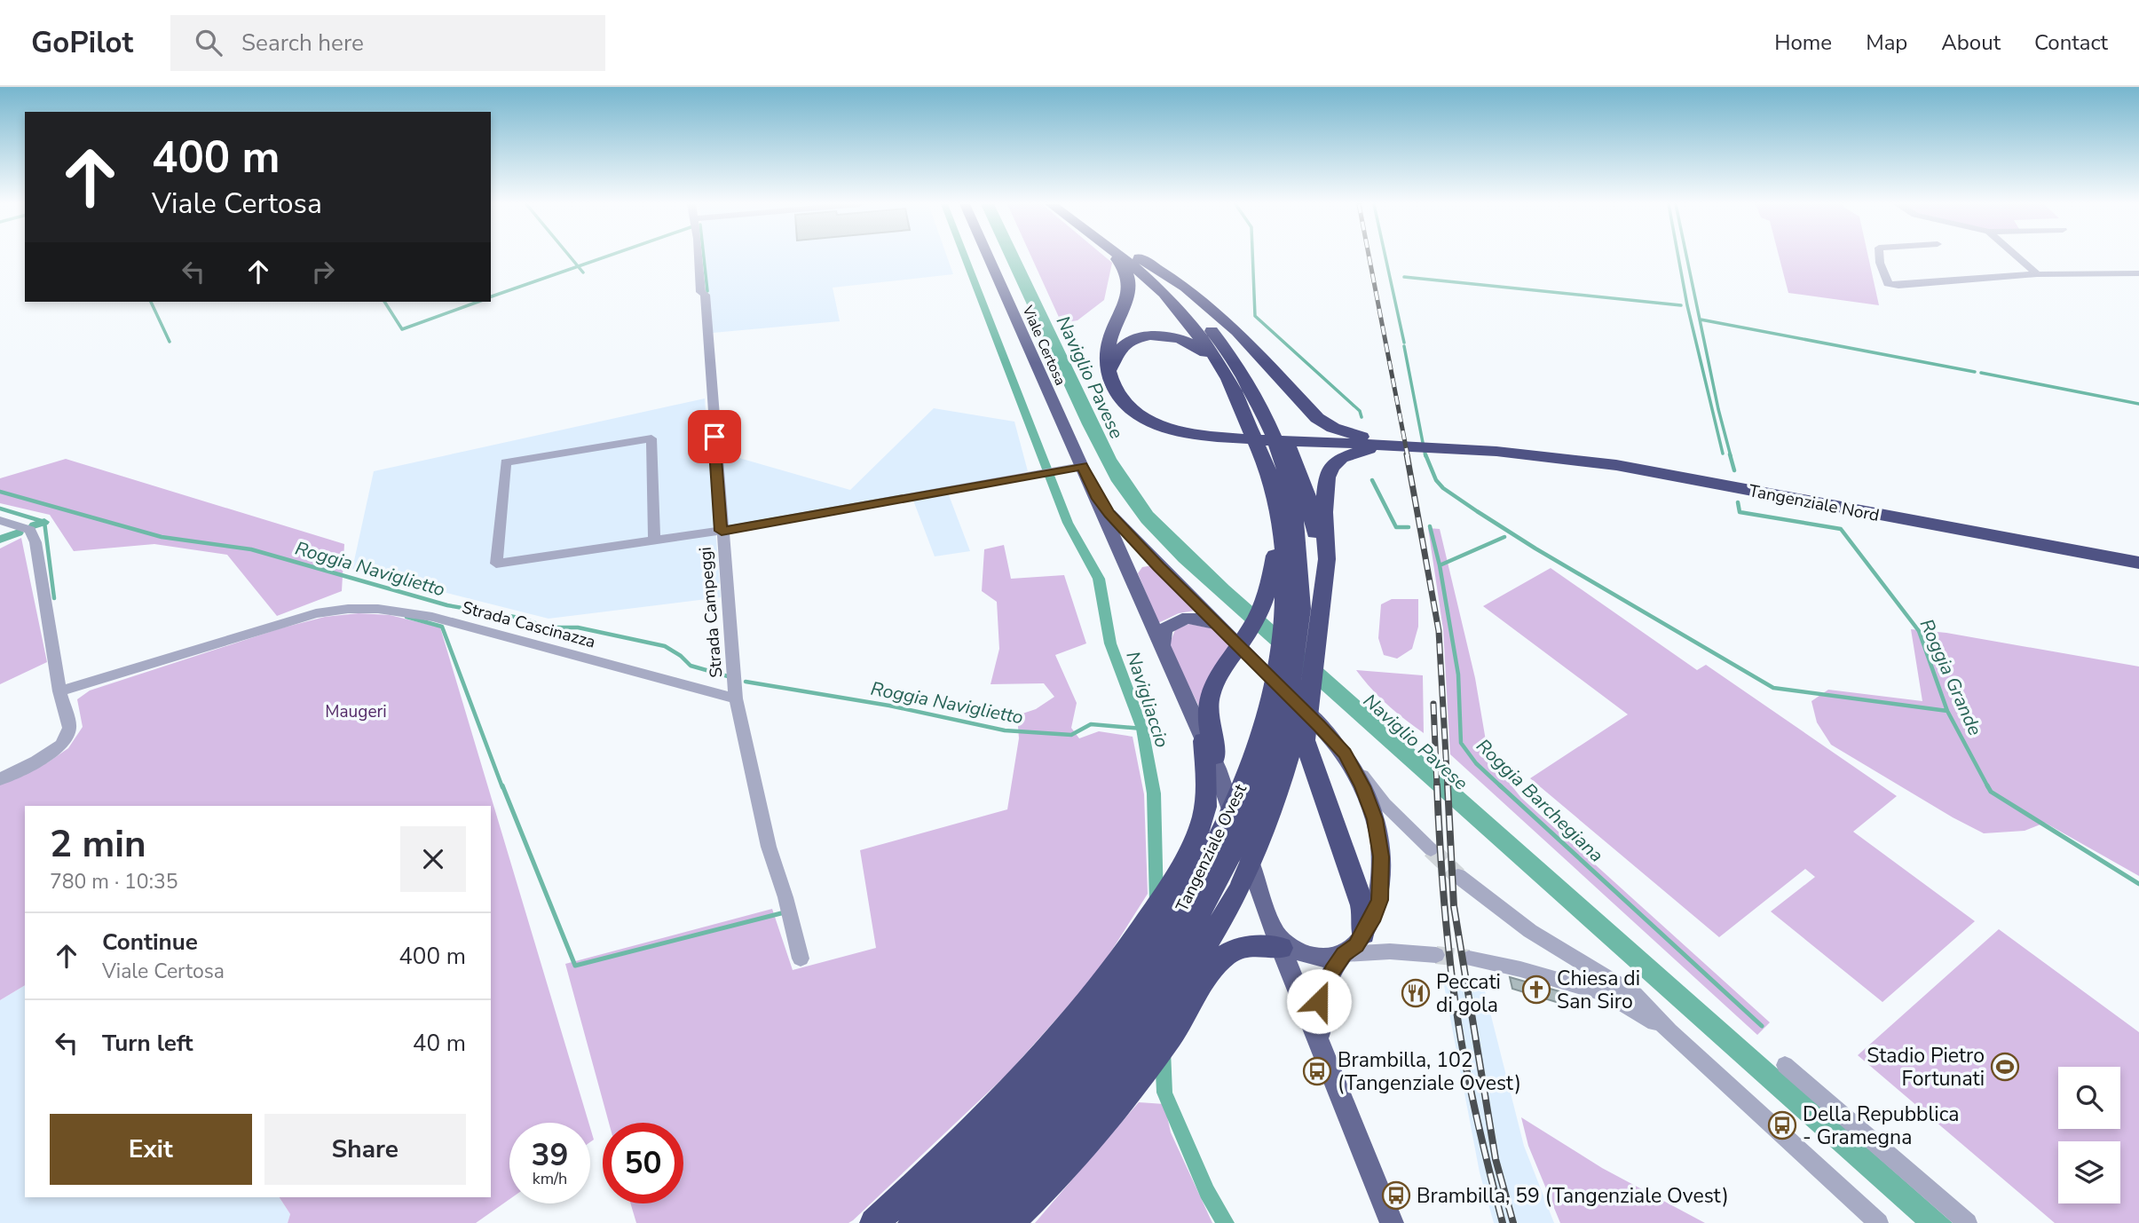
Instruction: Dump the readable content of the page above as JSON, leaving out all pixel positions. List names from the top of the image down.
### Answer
{
  "streets": {
    "highway": ["Tangenziale Nord", "Tangenziale Ovest"],
    "main road": ["Viale Certosa"],
    "street": ["Strada Campeggi", "Strada Cascinazza"]
  },
  "crossings": [
    ["Viale Certosa", "Strada Campeggi"],
    ["Strada Campeggi", "Strada Cascinazza"]
  ],
  "water": [
    "Naviglio Pavese",
    "Roggia Naviglietto",
    "Roggia Grande",
    "Navigliaccio",
    "Roggia Barchegiana"
  ],
  "parks": ["Maugeri"],
  "places": {
    "church": ["Chiesa di San Siro"],
    "restaurant": ["Peccati di gola"],
    "sports": ["Stadio Pietro Fortunati"],
    "bus stop": ["Brambilla, 102 (Tangenziale Ovest)", "Della Repubblica - Gramegna", "Brambilla, 59 (Tangenziale Ovest)"]
  },
  "page": {
    "header": "GoPilot",
    "search": "Search here",
    "nav": [
      "Home",
      "Map",
      "About",
      "Contact"
    ],
    "turn": ["400 m", "Viale Certosa"],
    "heading": ["2 min", "780 m · 10:35"],
    "list": [
      {
        "name": "Continue",
        "note": "Viale Certosa",
        "value": "400 m"
      },
      {
        "name": "Turn left",
        "value": "40 m"
      }
    ],
    "buttons": ["Exit", "Share"],
    "speed": "39 km/h",
    "limit": "50"
  }
}
